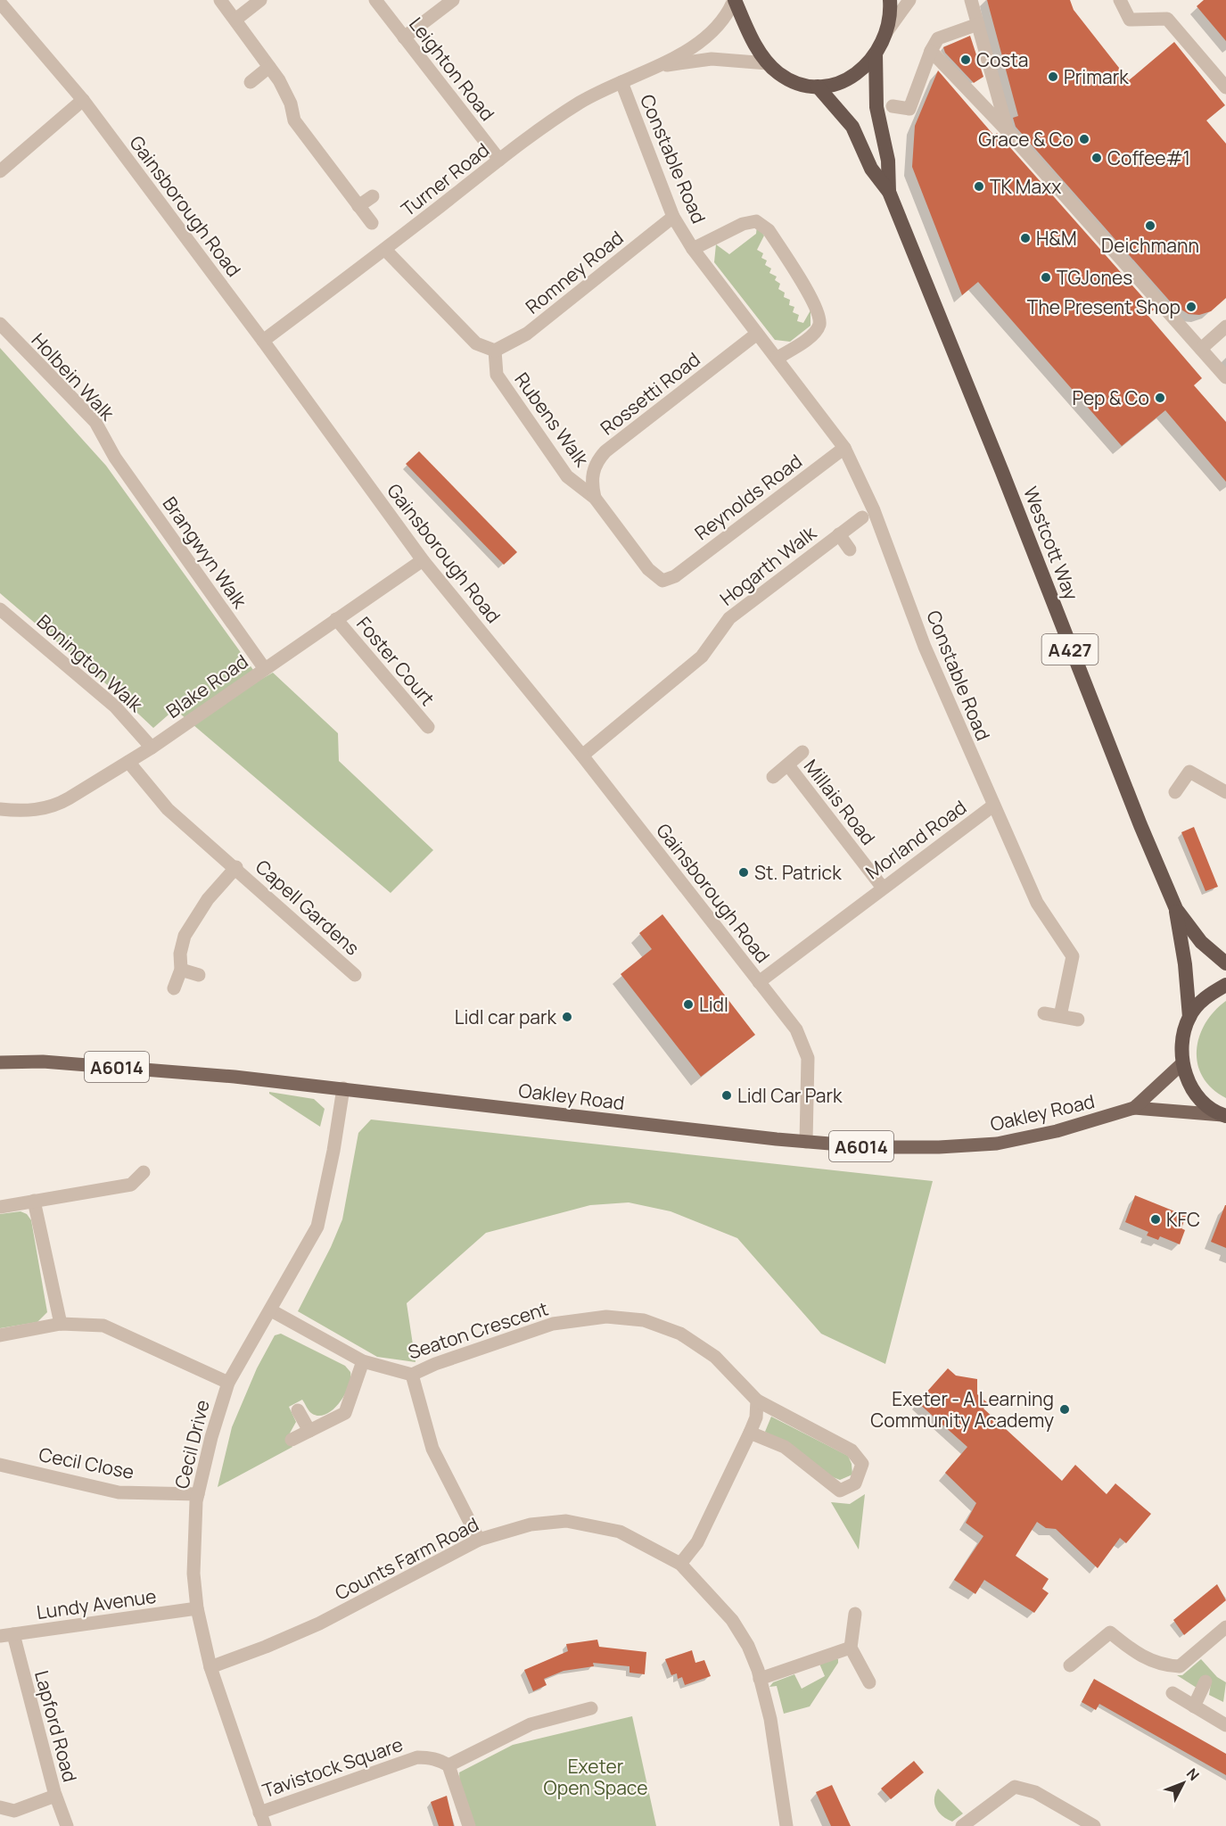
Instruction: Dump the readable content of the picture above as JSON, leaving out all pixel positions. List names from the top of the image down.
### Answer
{
  "streets": {
    "highway": ["Westcott Way", "A427"],
    "main road": ["A6014", "Oakley Road"],
    "street": [
      "Leighton Road",
      "Constable Road",
      "Turner Road",
      "Gainsborough Road",
      "Romney Road",
      "Holbein Walk",
      "Rossetti Road",
      "Rubens Walk",
      "Reynolds Road",
      "Brangwyn Walk",
      "Hogarth Walk",
      "Foster Court",
      "Bonington Walk",
      "Blake Road",
      "Millais Road",
      "Morland Road",
      "Capell Gardens",
      "Seaton Crescent",
      "Cecil Drive",
      "Cecil Close",
      "Counts Farm Road",
      "Lundy Avenue",
      "Lapford Road",
      "Tavistock Square"
    ]
  },
  "crossings": [
    ["Leighton Road", "Turner Road"],
    ["Constable Road", "Turner Road"],
    ["Constable Road", "Romney Road"],
    ["Constable Road", "Rossetti Road"],
    ["Constable Road", "Reynolds Road"],
    ["Constable Road", "Morland Road"],
    ["Turner Road", "Gainsborough Road"],
    ["Gainsborough Road", "Hogarth Walk"],
    ["Gainsborough Road", "Blake Road"],
    ["Gainsborough Road", "Morland Road"],
    ["Gainsborough Road", "Oakley Road"],
    ["Romney Road", "Rubens Walk"],
    ["Holbein Walk", "Brangwyn Walk"],
    ["Rossetti Road", "Rubens Walk"],
    ["Rubens Walk", "Reynolds Road"],
    ["Brangwyn Walk", "Blake Road"],
    ["Foster Court", "Blake Road"],
    ["Bonington Walk", "Blake Road"],
    ["Blake Road", "Capell Gardens"],
    ["Millais Road", "Morland Road"],
    ["A6014", "Oakley Road"],
    ["Oakley Road", "Cecil Drive"],
    ["Seaton Crescent", "Cecil Drive"],
    ["Cecil Drive", "Cecil Close"],
    ["Cecil Drive", "Counts Farm Road"],
    ["Cecil Drive", "Lundy Avenue"],
    ["Cecil Drive", "Tavistock Square"],
    ["Lundy Avenue", "Lapford Road"]
  ],
  "parks": ["Exeter Open Space"],
  "places": [
    "Costa",
    "Primark",
    "Grace & Co",
    "Coffee#1",
    "TK Maxx",
    "Deichmann",
    "H&M",
    "TGJones",
    "The Present Shop",
    "Pep & Co",
    "St. Patrick",
    "Lidl",
    "Lidl car park",
    "Lidl Car Park",
    "KFC",
    "Exeter - A Learning Community Academy"
  ],
  "north": "top right"
}
